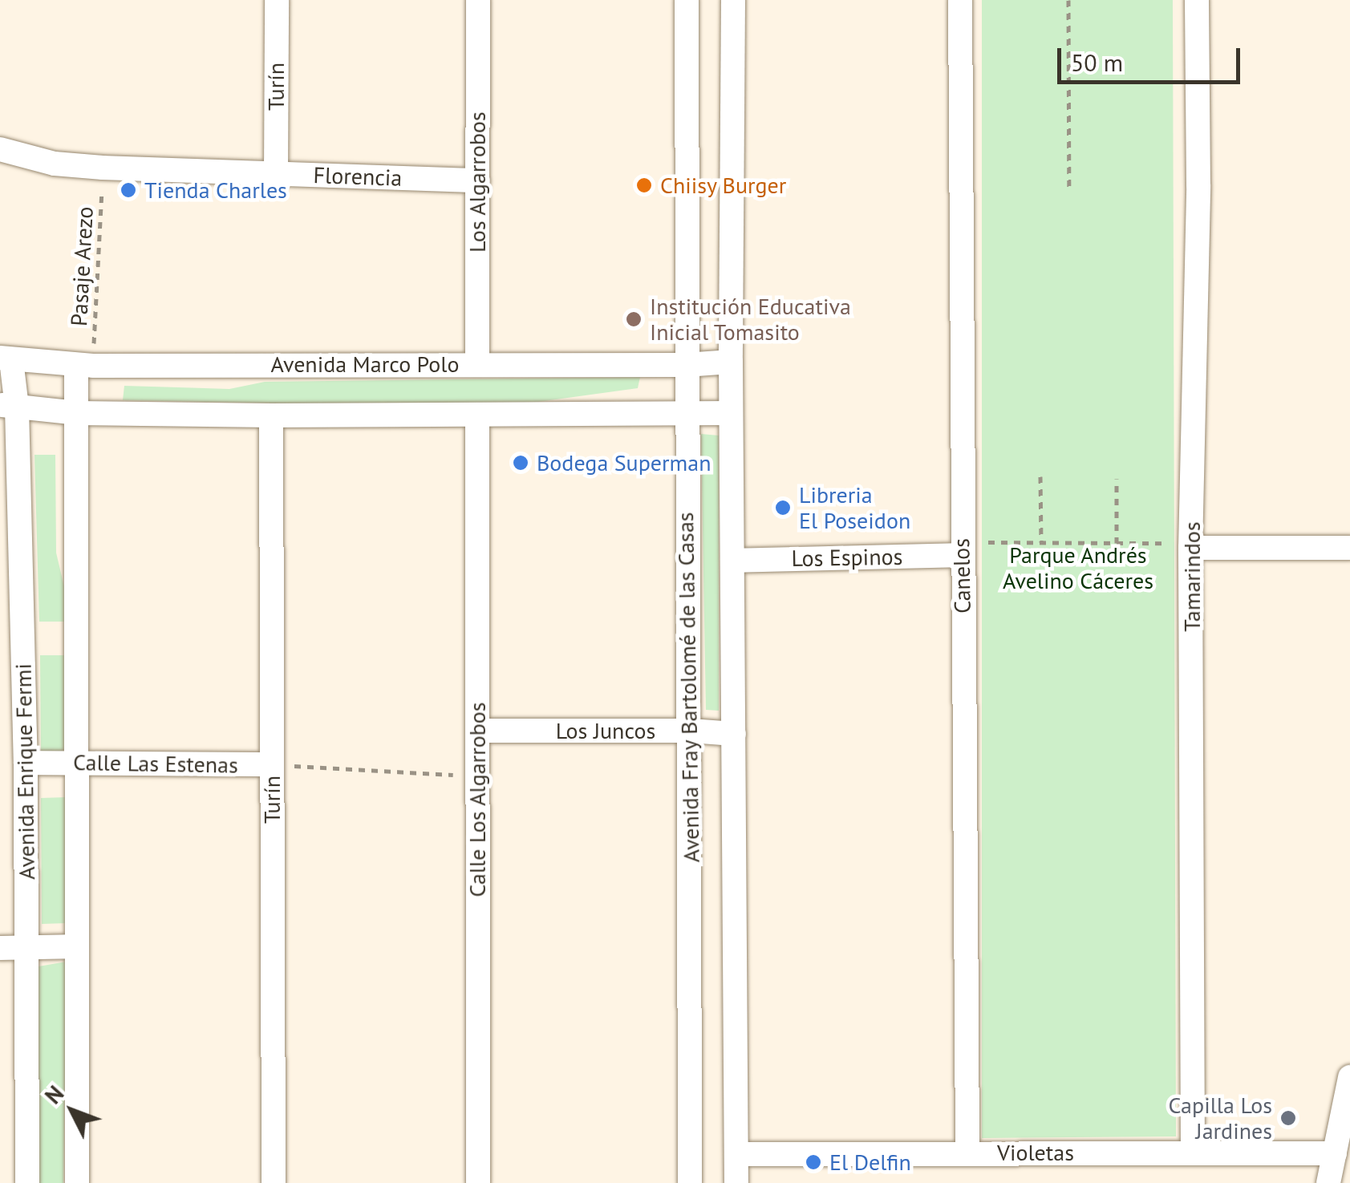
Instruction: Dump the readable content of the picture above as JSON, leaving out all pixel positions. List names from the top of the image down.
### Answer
{
  "streets": {
    "street": [
      "Turín",
      "Florencia",
      "Los Algarrobos",
      "Avenida Marco Polo",
      "Los Espinos",
      "Canelos",
      "Tamarindos",
      "Avenida Fray Bartolomé de las Casas",
      "Los Juncos",
      "Calle Las Estenas",
      "Avenida Enrique Fermi",
      "Calle Los Algarrobos",
      "Violetas"
    ],
    "path": ["Pasaje Arezo"]
  },
  "crossings": [
    ["Turín", "Florencia"],
    ["Turín", "Calle Las Estenas"],
    ["Florencia", "Los Algarrobos"],
    ["Florencia", "Pasaje Arezo"],
    ["Los Algarrobos", "Avenida Marco Polo"],
    ["Pasaje Arezo", "Avenida Marco Polo"],
    ["Avenida Marco Polo", "Avenida Fray Bartolomé de las Casas"],
    ["Avenida Marco Polo", "Avenida Enrique Fermi"],
    ["Los Espinos", "Canelos"],
    ["Los Espinos", "Avenida Fray Bartolomé de las Casas"],
    ["Canelos", "Violetas"],
    ["Tamarindos", "Violetas"],
    ["Avenida Fray Bartolomé de las Casas", "Los Juncos"],
    ["Avenida Fray Bartolomé de las Casas", "Violetas"],
    ["Los Juncos", "Calle Los Algarrobos"],
    ["Calle Las Estenas", "Avenida Enrique Fermi"]
  ],
  "parks": ["Parque Andrés Avelino Cáceres"],
  "places": [
    "Chiisy Burger",
    "Tienda Charles",
    "Institución Educativa Inicial Tomasito",
    "Bodega Superman",
    "Libreria El Poseidon",
    "Capilla Los Jardines",
    "El Delfin"
  ],
  "scale_bar": "50 m",
  "north": "top left"
}
